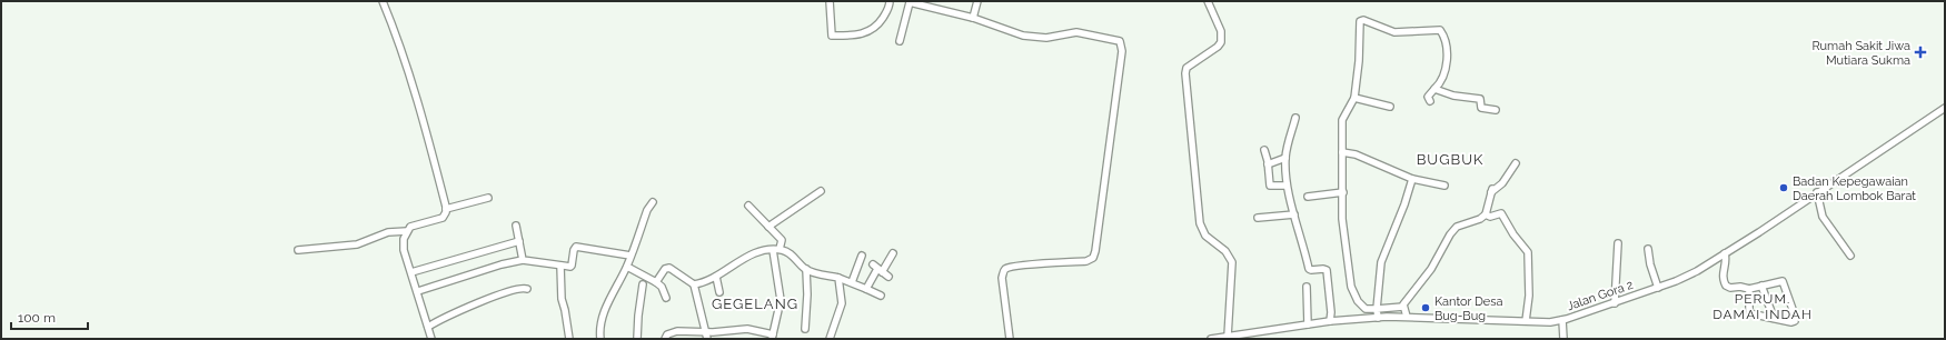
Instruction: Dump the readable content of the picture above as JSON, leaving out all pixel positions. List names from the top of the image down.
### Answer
{
  "streets": {
    "street": ["Jalan Gora 2"]
  },
  "districts": ["BUGBUK", "PERUM. DAMAI INDAH", "GEGELANG"],
  "places": {
    "health": ["Rumah Sakit Jiwa Mutiara Sukma"],
    "other": ["Badan Kepegawaian Daerah Lombok Barat", "Kantor Desa Bug-Bug"]
  },
  "scale_bar": "100 m"
}
